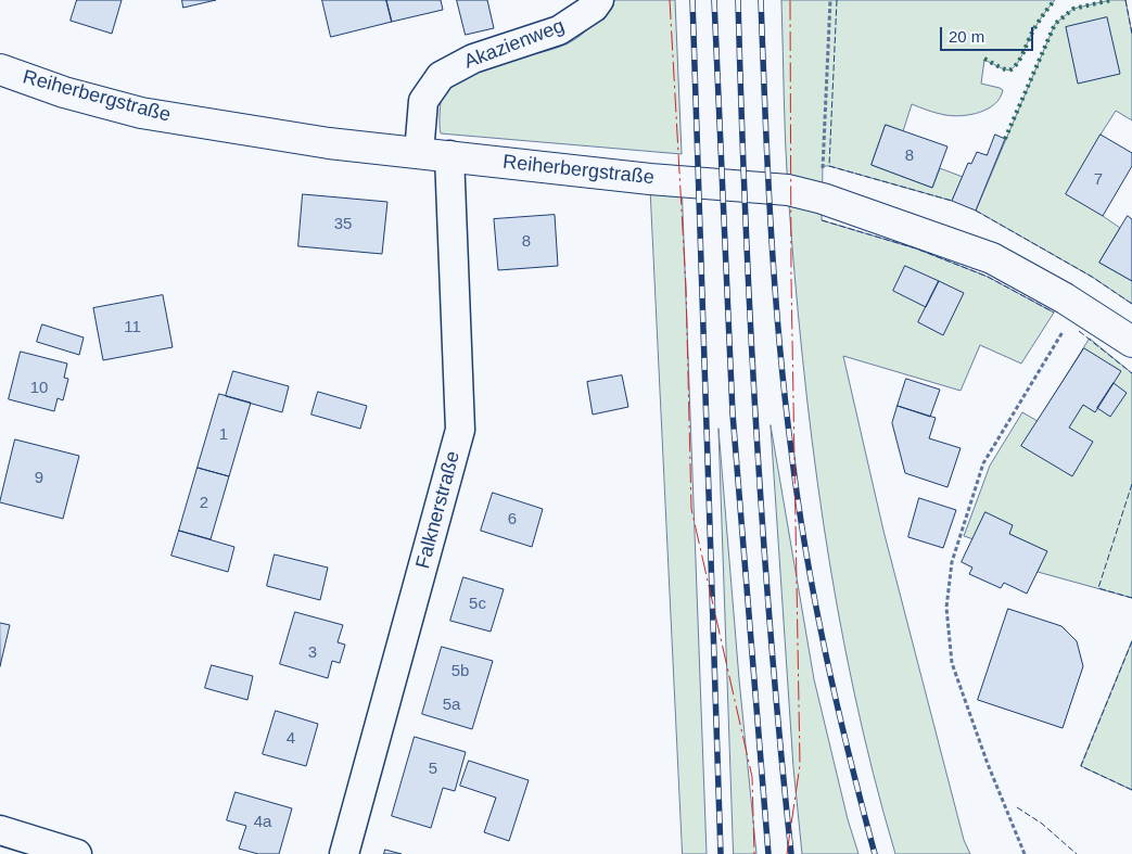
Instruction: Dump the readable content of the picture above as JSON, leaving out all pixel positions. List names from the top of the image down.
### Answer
{
  "streets": {
    "street": ["Akazienweg", "Reiherbergstraße", "Falknerstraße"]
  },
  "crossings": [
    ["Akazienweg", "Reiherbergstraße"],
    ["Reiherbergstraße", "Falknerstraße"]
  ],
  "house_numbers": [
    "8",
    "7",
    "35",
    "8",
    "11",
    "10",
    "1",
    "9",
    "2",
    "6",
    "5c",
    "3",
    "5b",
    "5a",
    "4",
    "5",
    "4a"
  ],
  "scale_bar": "20 m"
}
